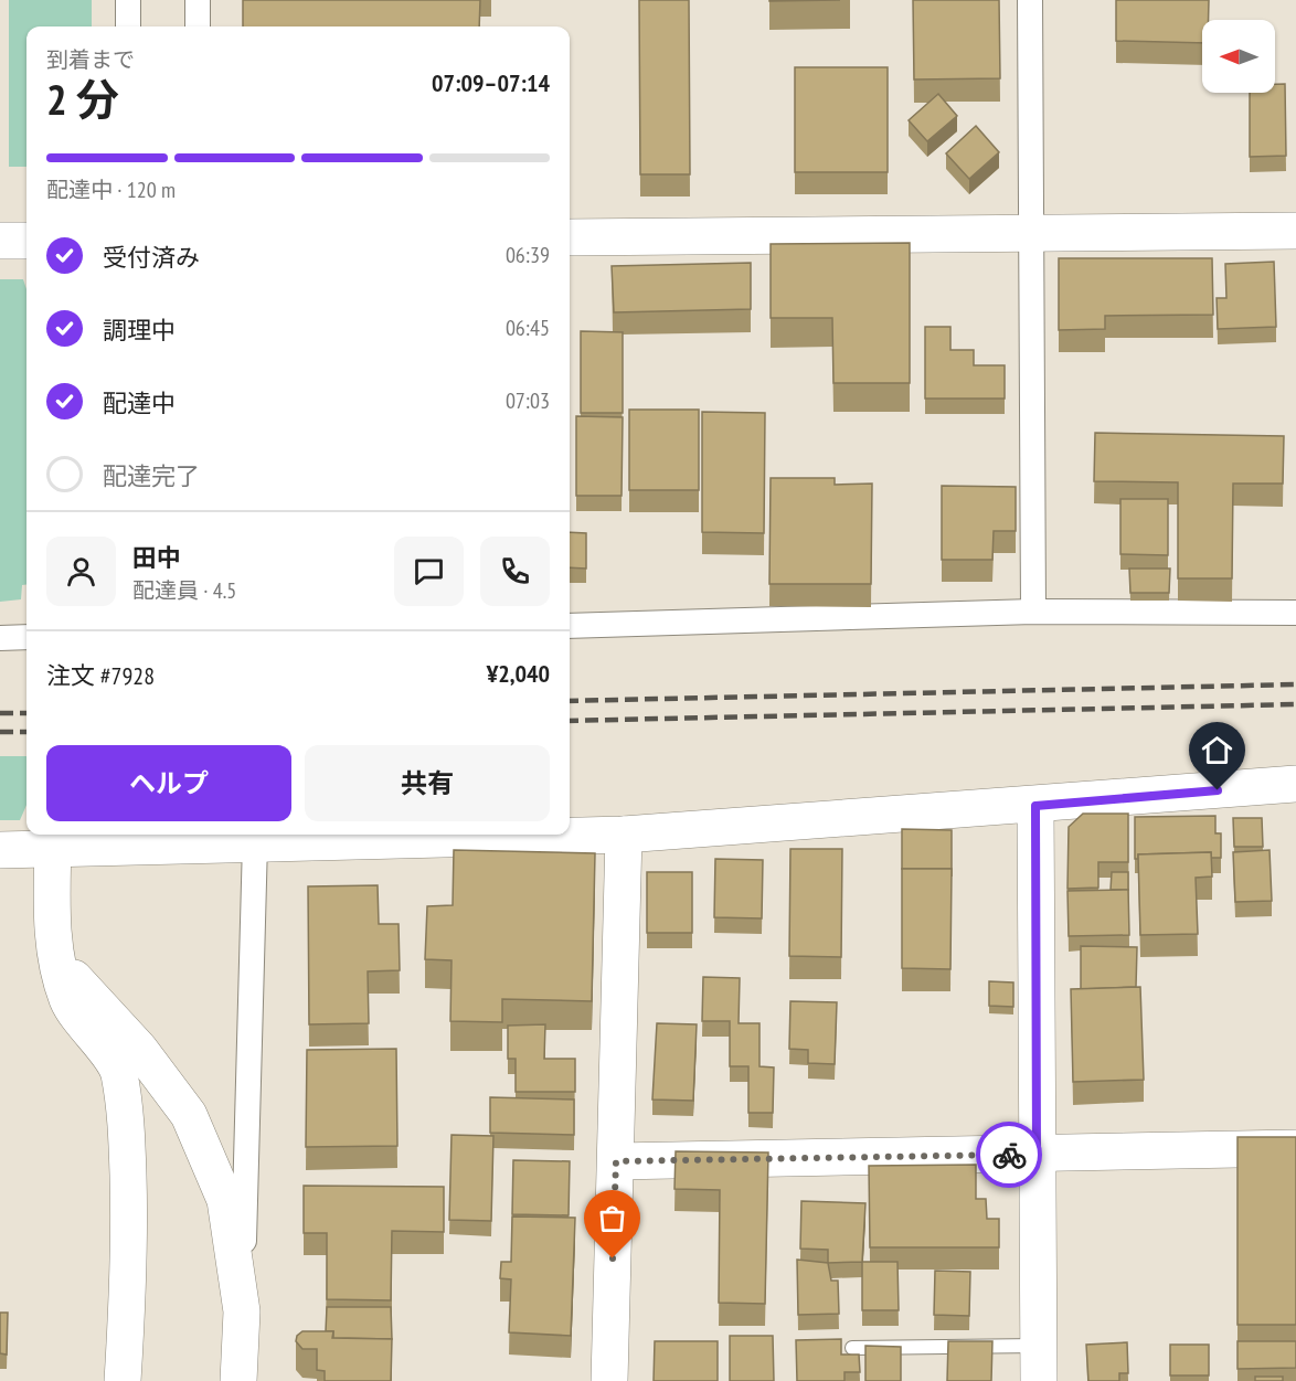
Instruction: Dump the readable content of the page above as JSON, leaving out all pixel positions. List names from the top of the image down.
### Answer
{
  "north": "left",
  "page": {
    "heading": ["2 分", "到着まで", "07:09–07:14"],
    "panel": [
      "田中",
      "配達員 · 4.5",
      "注文 #7928",
      "¥2,040"
    ],
    "bar": "配達中 · 120 m",
    "list": [
      ["受付済み", "06:39"],
      ["調理中", "06:45"],
      ["配達中", "07:03"],
      "配達完了"
    ],
    "buttons": ["ヘルプ", "共有"]
  }
}
